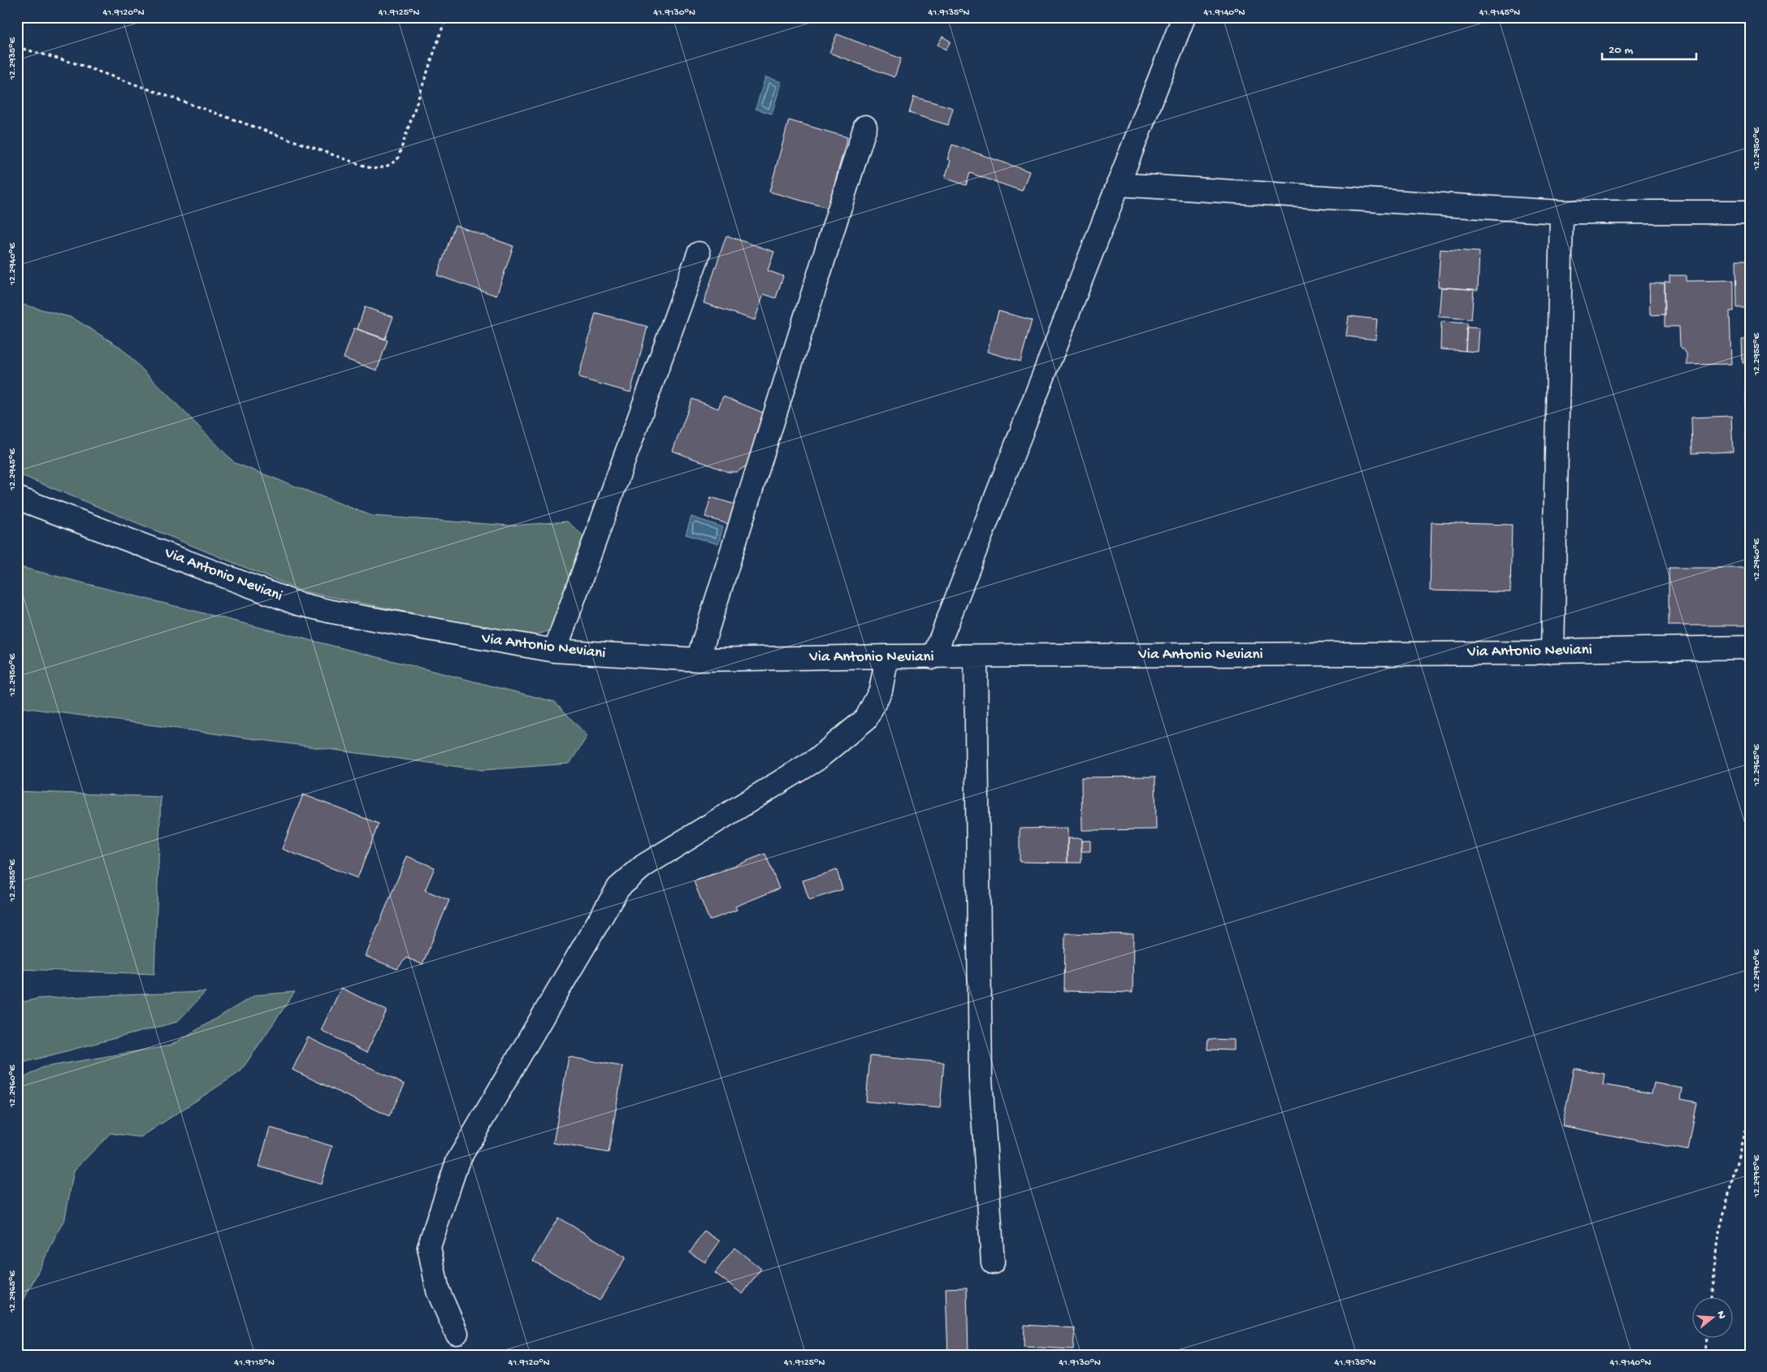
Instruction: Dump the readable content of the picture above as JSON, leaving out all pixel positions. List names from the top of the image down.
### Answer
{
  "streets": {
    "street": ["Via Antonio Neviani"]
  },
  "scale_bar": "20 m",
  "north": "right",
  "coordinates": [
    "41.9120°N",
    "41.9125°N",
    "41.9130°N",
    "41.9135°N",
    "41.9140°N",
    "41.9145°N",
    "12.2935°E",
    "12.2950°E",
    "12.2940°E",
    "12.2955°E",
    "12.2945°E",
    "12.2960°E",
    "12.2965°E",
    "12.2970°E",
    "12.2975°E",
    "41.9115°N"
  ]
}
